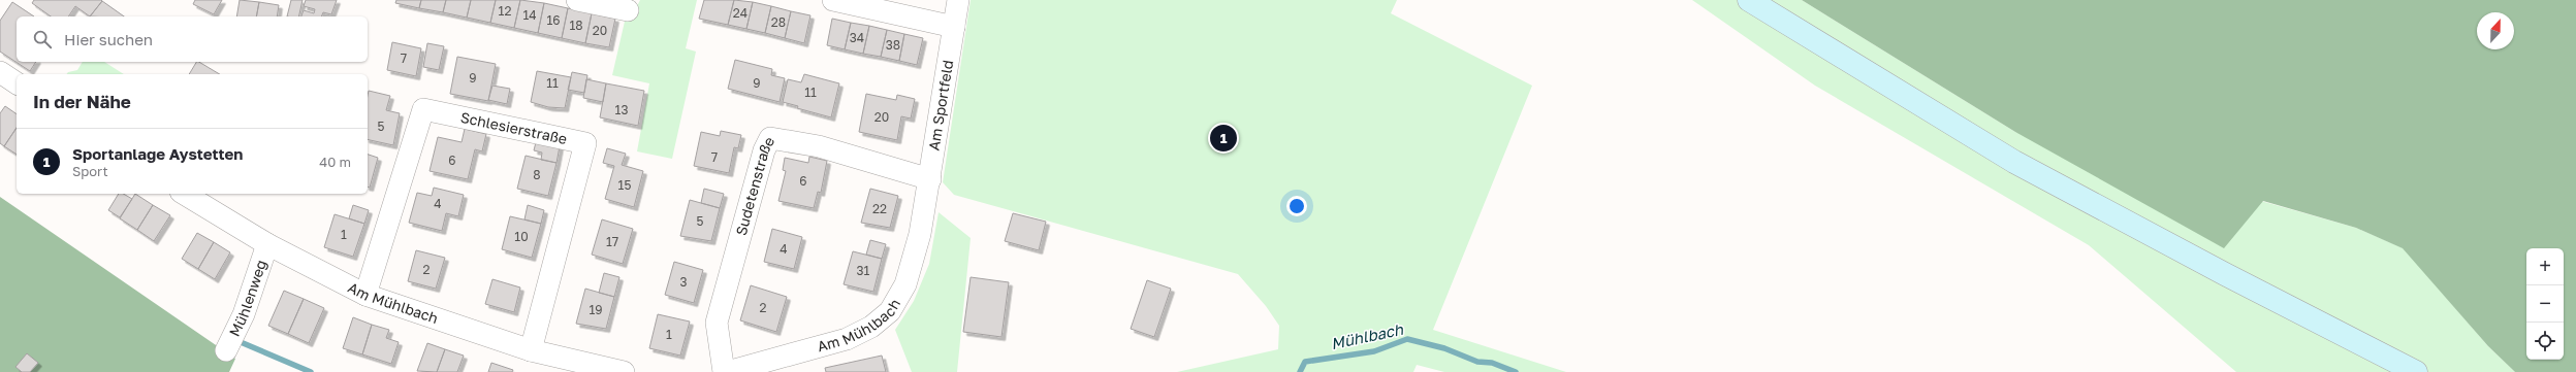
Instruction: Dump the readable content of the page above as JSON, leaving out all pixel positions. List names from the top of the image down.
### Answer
{
  "streets": {
    "street": [
      "Am Sportfeld",
      "Schlesierstraße",
      "Sudetenstraße",
      "Mühlenweg",
      "Am Mühlbach"
    ]
  },
  "crossings": [
    ["Am Sportfeld", "Sudetenstraße"],
    ["Am Sportfeld", "Am Mühlbach"],
    ["Schlesierstraße", "Am Mühlbach"],
    ["Sudetenstraße", "Am Mühlbach"],
    ["Mühlenweg", "Am Mühlbach"]
  ],
  "water": ["Mühlbach"],
  "house_numbers": [
    "12",
    "24",
    "14",
    "16",
    "28",
    "18",
    "20",
    "34",
    "38",
    "7",
    "9",
    "11",
    "9",
    "11",
    "13",
    "20",
    "5",
    "7",
    "6",
    "8",
    "6",
    "15",
    "4",
    "22",
    "5",
    "1",
    "10",
    "17",
    "4",
    "2",
    "31",
    "3",
    "2",
    "19",
    "1"
  ],
  "north": "top",
  "page": {
    "search": "Hier suchen",
    "heading": "In der Nähe",
    "pins": "1",
    "list": [
      {
        "mark": "1",
        "name": "Sportanlage Aystetten",
        "note": "Sport",
        "value": "40 m"
      }
    ],
    "map_buttons": ["+", "−"]
  }
}
